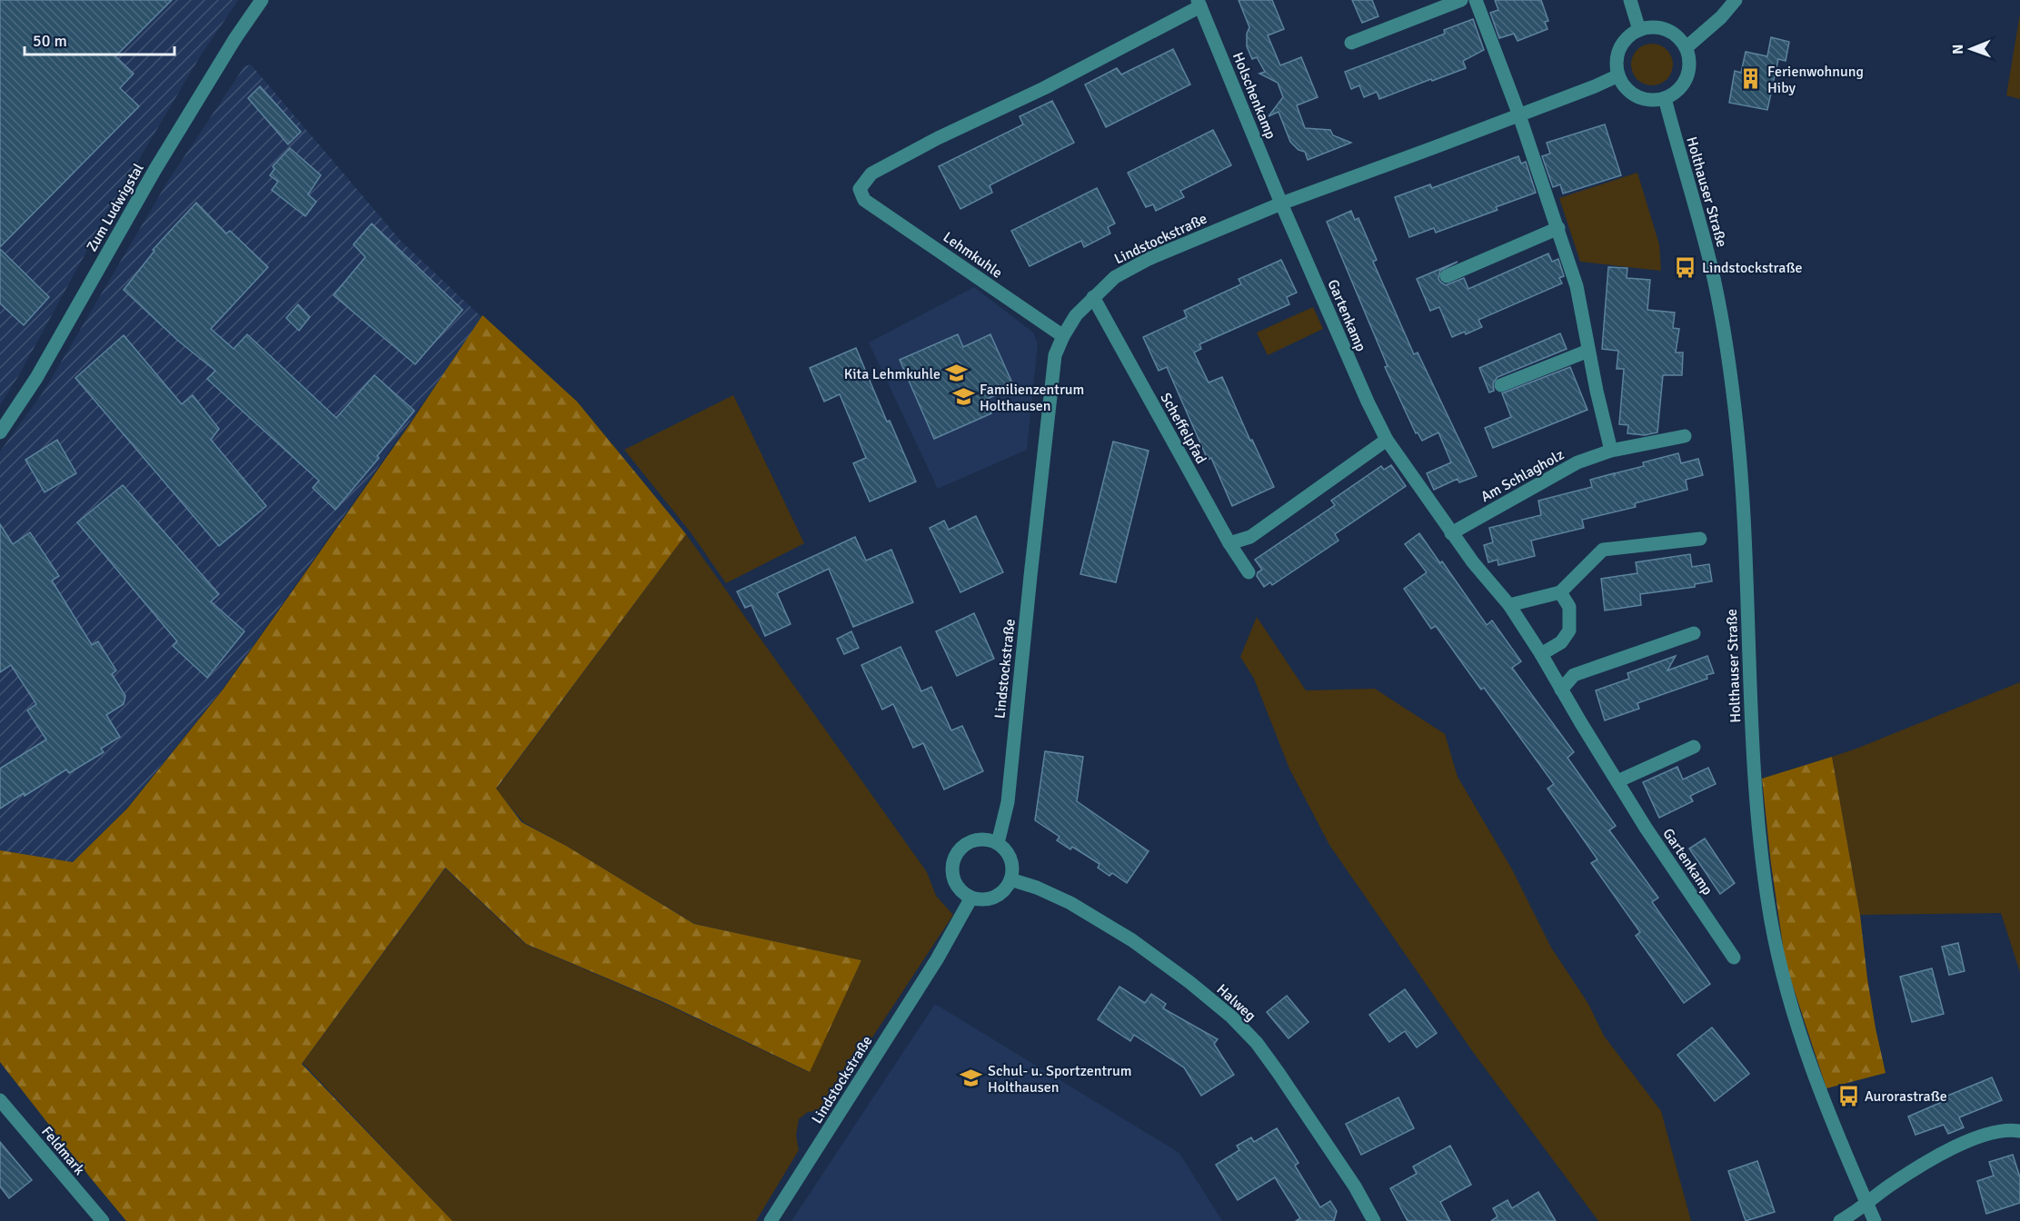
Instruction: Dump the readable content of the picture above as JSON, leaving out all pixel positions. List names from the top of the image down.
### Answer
{
  "streets": {
    "street": [
      "Holschenkamp",
      "Holthauser Straße",
      "Zum Ludwigstal",
      "Lindstockstraße",
      "Lehmkuhle",
      "Gartenkamp",
      "Scheffelpfad",
      "Am Schlagholz",
      "Halweg",
      "Feldmark"
    ]
  },
  "crossings": [
    ["Holschenkamp", "Lindstockstraße"],
    ["Holschenkamp", "Lehmkuhle"],
    ["Holschenkamp", "Gartenkamp"],
    ["Holthauser Straße", "Lindstockstraße"],
    ["Lindstockstraße", "Lehmkuhle"],
    ["Lindstockstraße", "Gartenkamp"],
    ["Lindstockstraße", "Scheffelpfad"],
    ["Lindstockstraße", "Halweg"],
    ["Gartenkamp", "Am Schlagholz"]
  ],
  "places": {
    "building": ["Ferienwohnung Hiby"],
    "bus stop": ["Lindstockstraße", "Aurorastraße"],
    "school or university": ["Kita Lehmkuhle", "Familienzentrum Holthausen", "Schul- u. Sportzentrum Holthausen"]
  },
  "scale_bar": "50 m",
  "north": "left"
}
